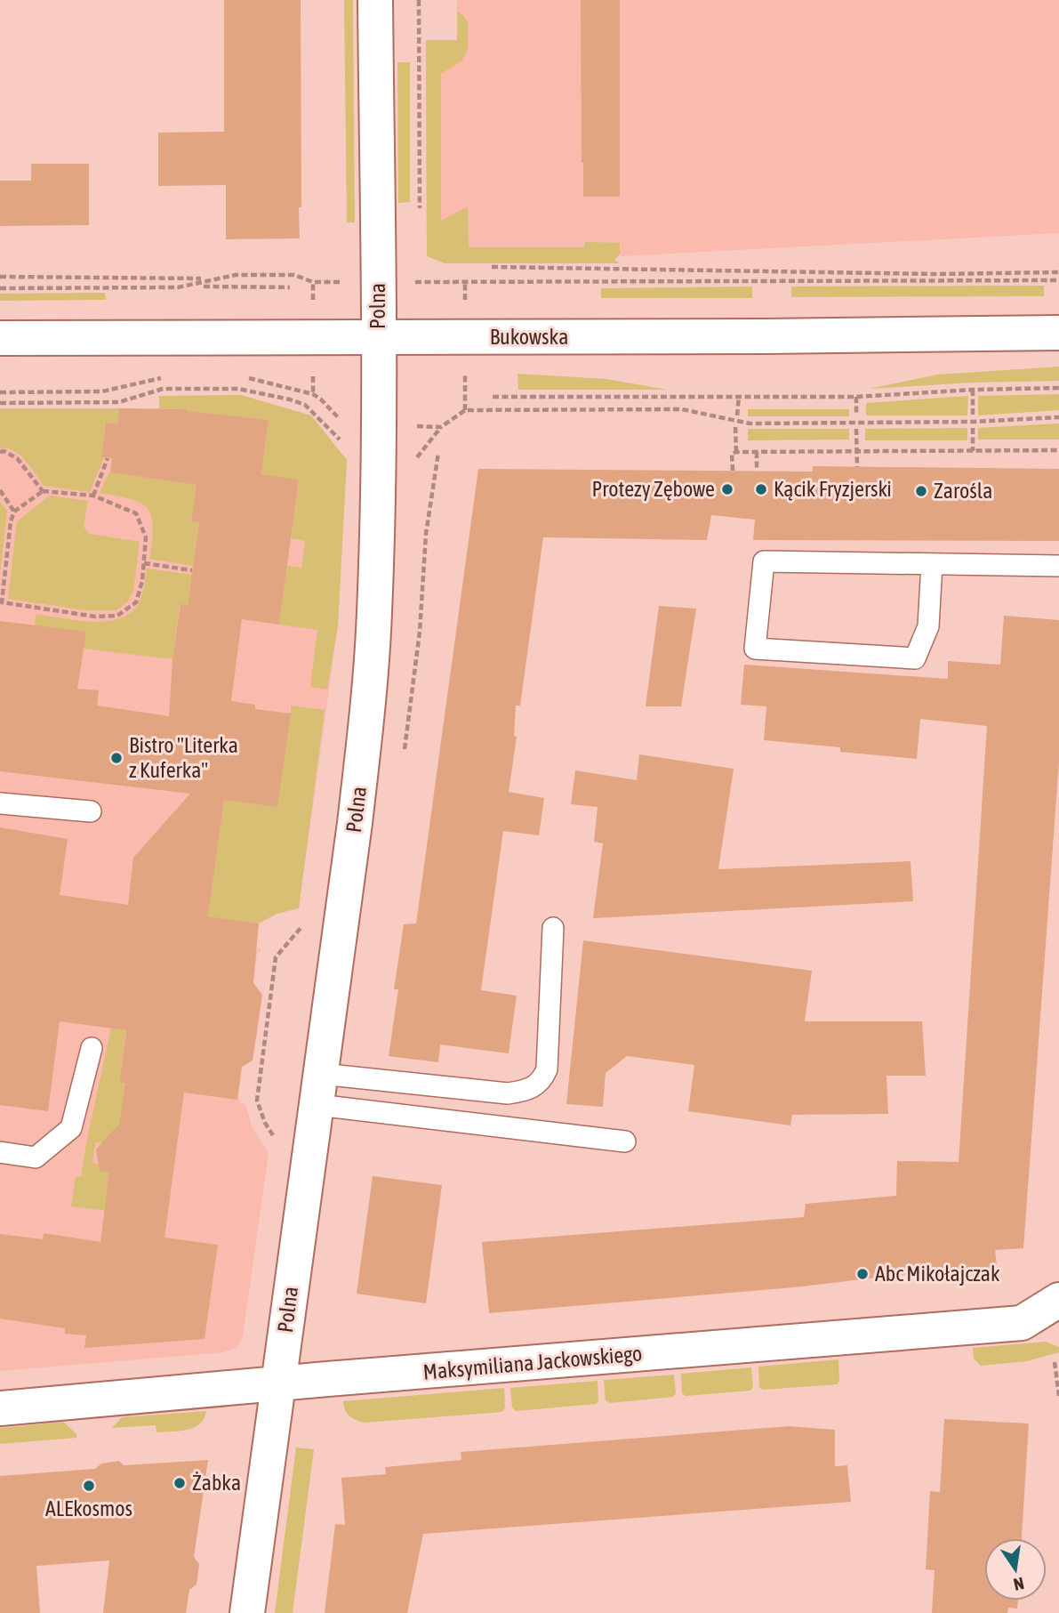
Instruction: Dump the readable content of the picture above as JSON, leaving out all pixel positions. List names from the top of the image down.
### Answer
{
  "streets": {
    "street": ["Polna", "Bukowska", "Maksymiliana Jackowskiego"]
  },
  "crossings": [
    ["Polna", "Bukowska"],
    ["Polna", "Maksymiliana Jackowskiego"]
  ],
  "places": [
    "Protezy Zębowe",
    "Kącik Fryzjerski",
    "Zarośla",
    "Bistro \"Literka z Kuferka\"",
    "Abc Mikołajczak",
    "Żabka",
    "ALEkosmos"
  ],
  "north": "bottom"
}
